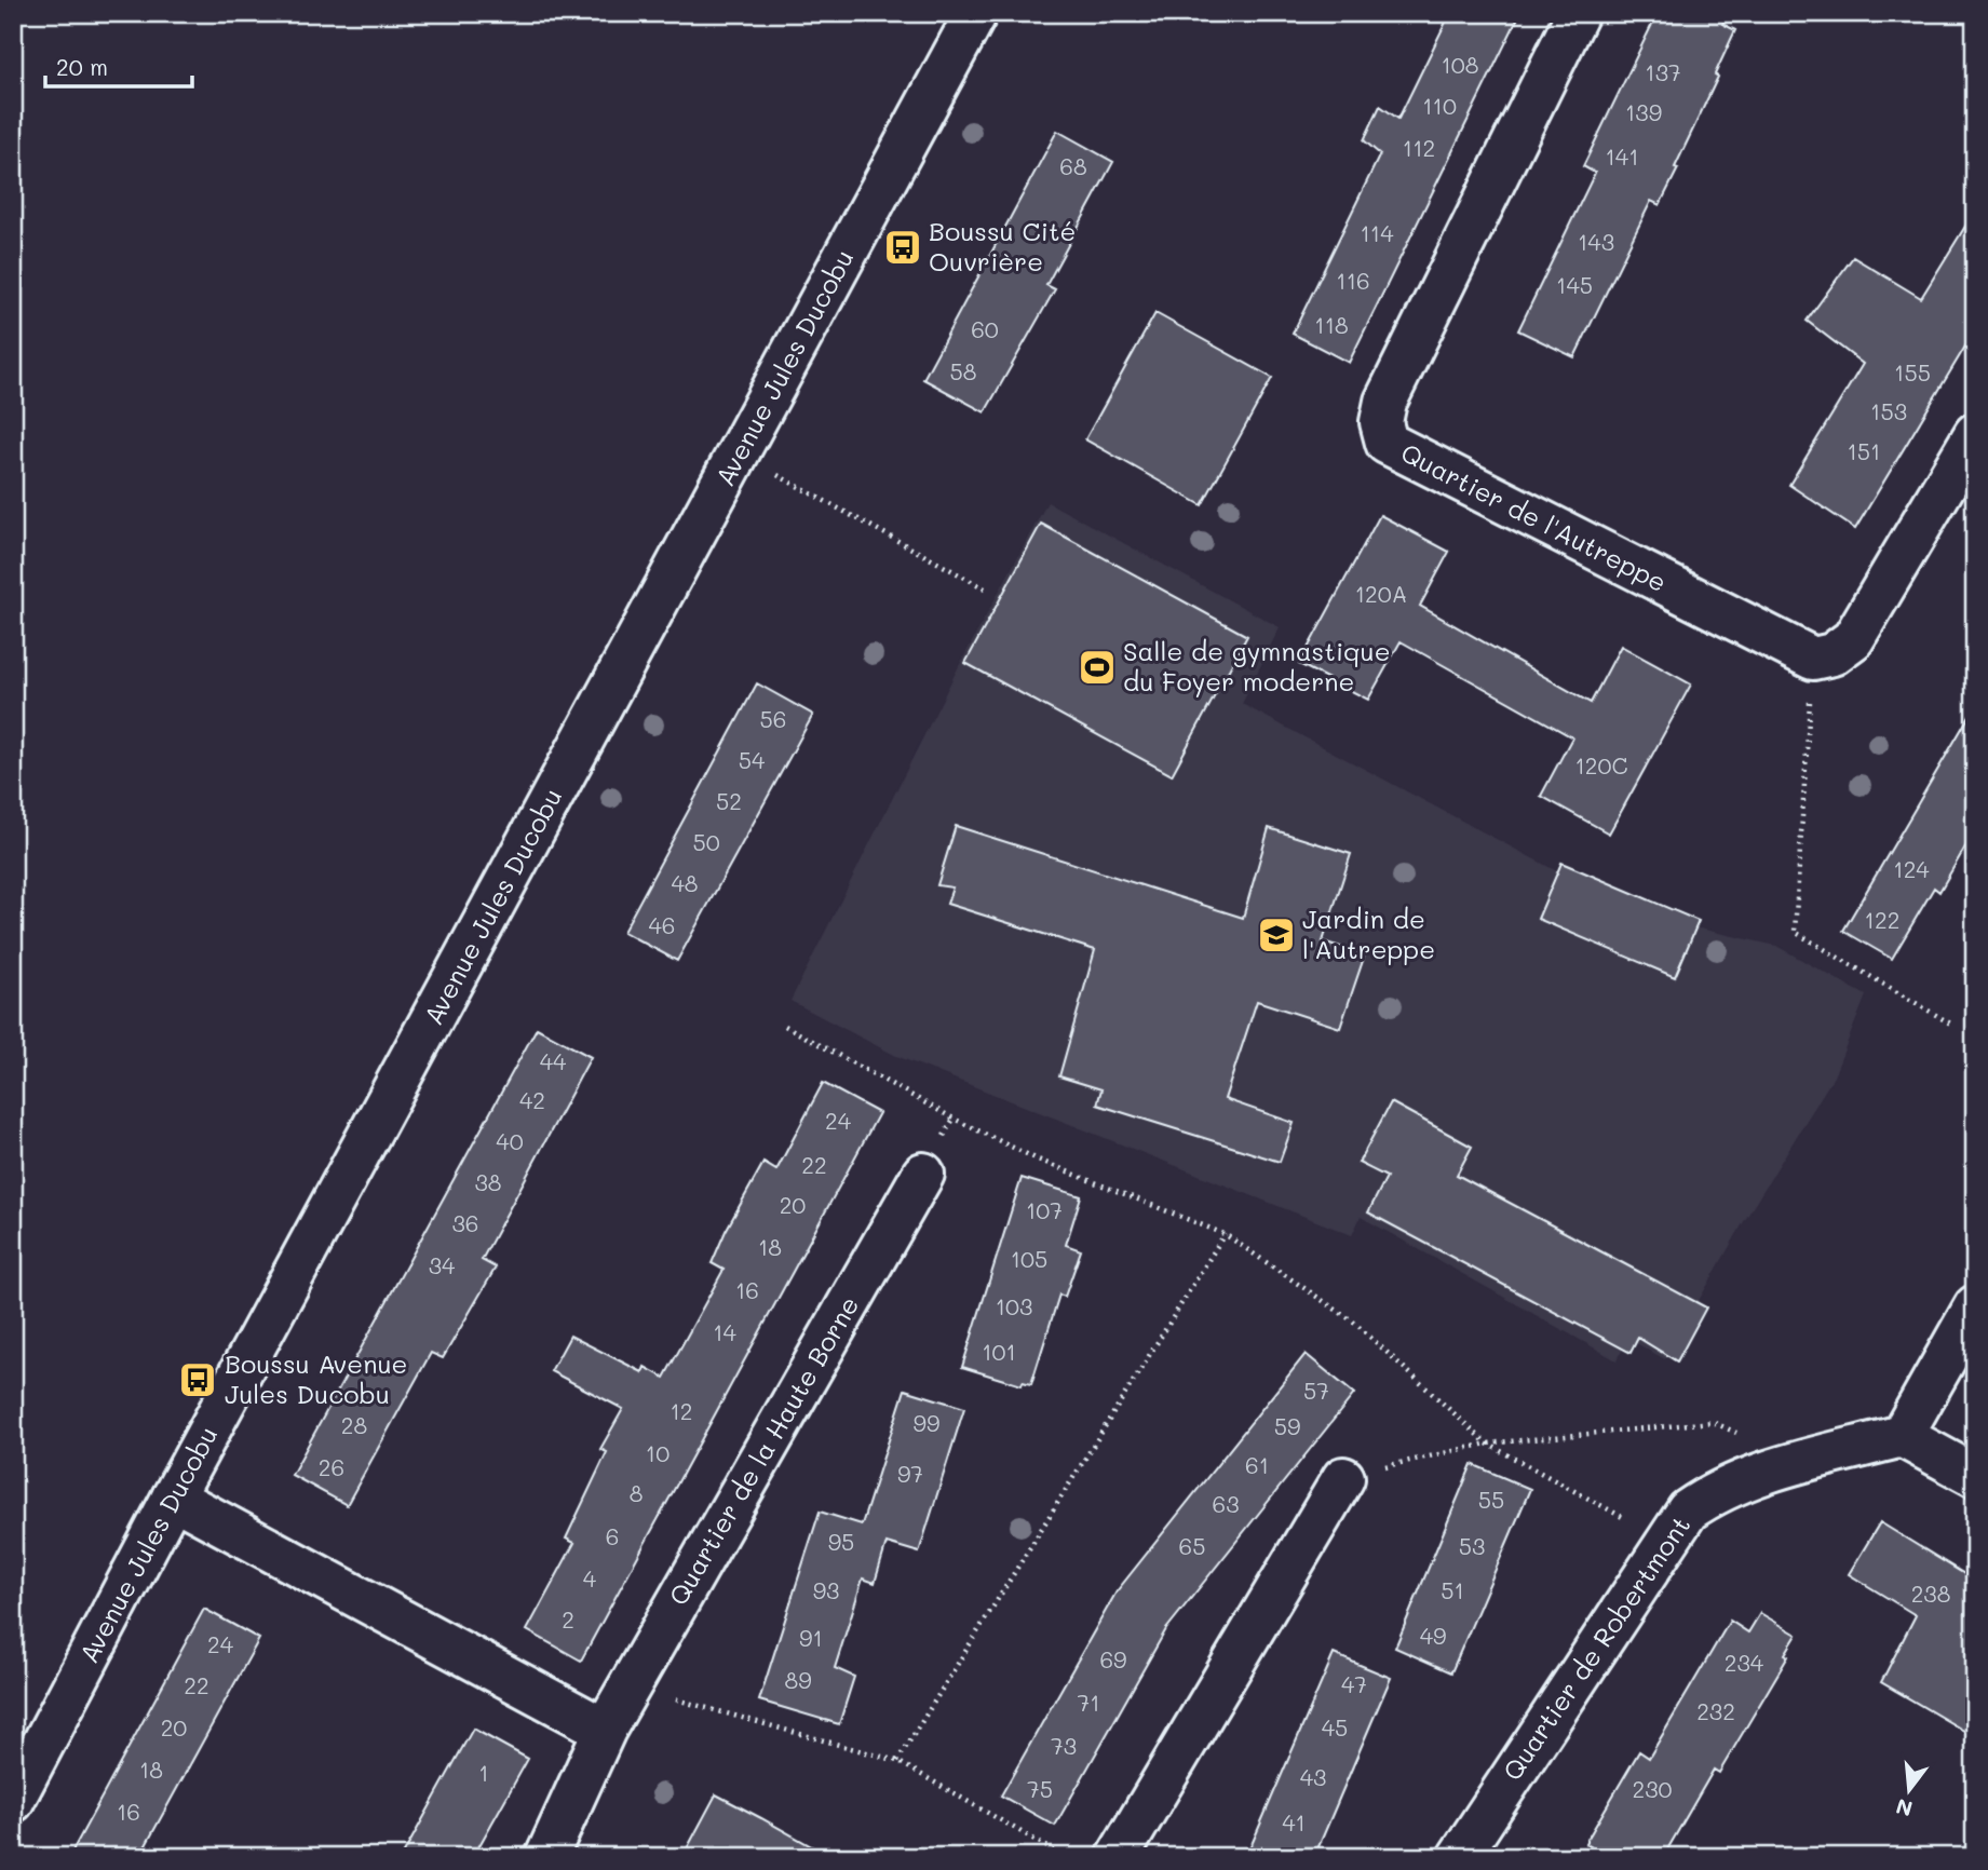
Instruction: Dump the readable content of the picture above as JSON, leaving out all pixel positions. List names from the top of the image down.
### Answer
{
  "streets": {
    "street": [
      "Avenue Jules Ducobu",
      "Quartier de l'Autreppe",
      "Quartier de la Haute Borne",
      "Quartier de Robertmont"
    ]
  },
  "places": {
    "bus stop": ["Boussu Cité Ouvrière", "Boussu Avenue Jules Ducobu"],
    "sports": ["Salle de gymnastique du Foyer moderne"],
    "school or university": ["Jardin de l'Autreppe"]
  },
  "house_numbers": [
    "108",
    "137",
    "110",
    "139",
    "112",
    "141",
    "68",
    "114",
    "143",
    "116",
    "145",
    "118",
    "60",
    "58",
    "155",
    "153",
    "151",
    "120A",
    "56",
    "54",
    "120C",
    "52",
    "50",
    "124",
    "48",
    "122",
    "46",
    "44",
    "42",
    "24",
    "40",
    "22",
    "38",
    "20",
    "107",
    "36",
    "18",
    "105",
    "34",
    "16",
    "103",
    "14",
    "101",
    "57",
    "12",
    "99",
    "28",
    "59",
    "10",
    "61",
    "26",
    "97",
    "8",
    "55",
    "63",
    "6",
    "95",
    "65",
    "53",
    "4",
    "93",
    "51",
    "238",
    "2",
    "49",
    "91",
    "24",
    "69",
    "234",
    "89",
    "47",
    "22",
    "71",
    "232",
    "20",
    "45",
    "73",
    "18",
    "1",
    "43",
    "75",
    "230",
    "16",
    "41"
  ],
  "scale_bar": "20 m",
  "north": "bottom"
}
